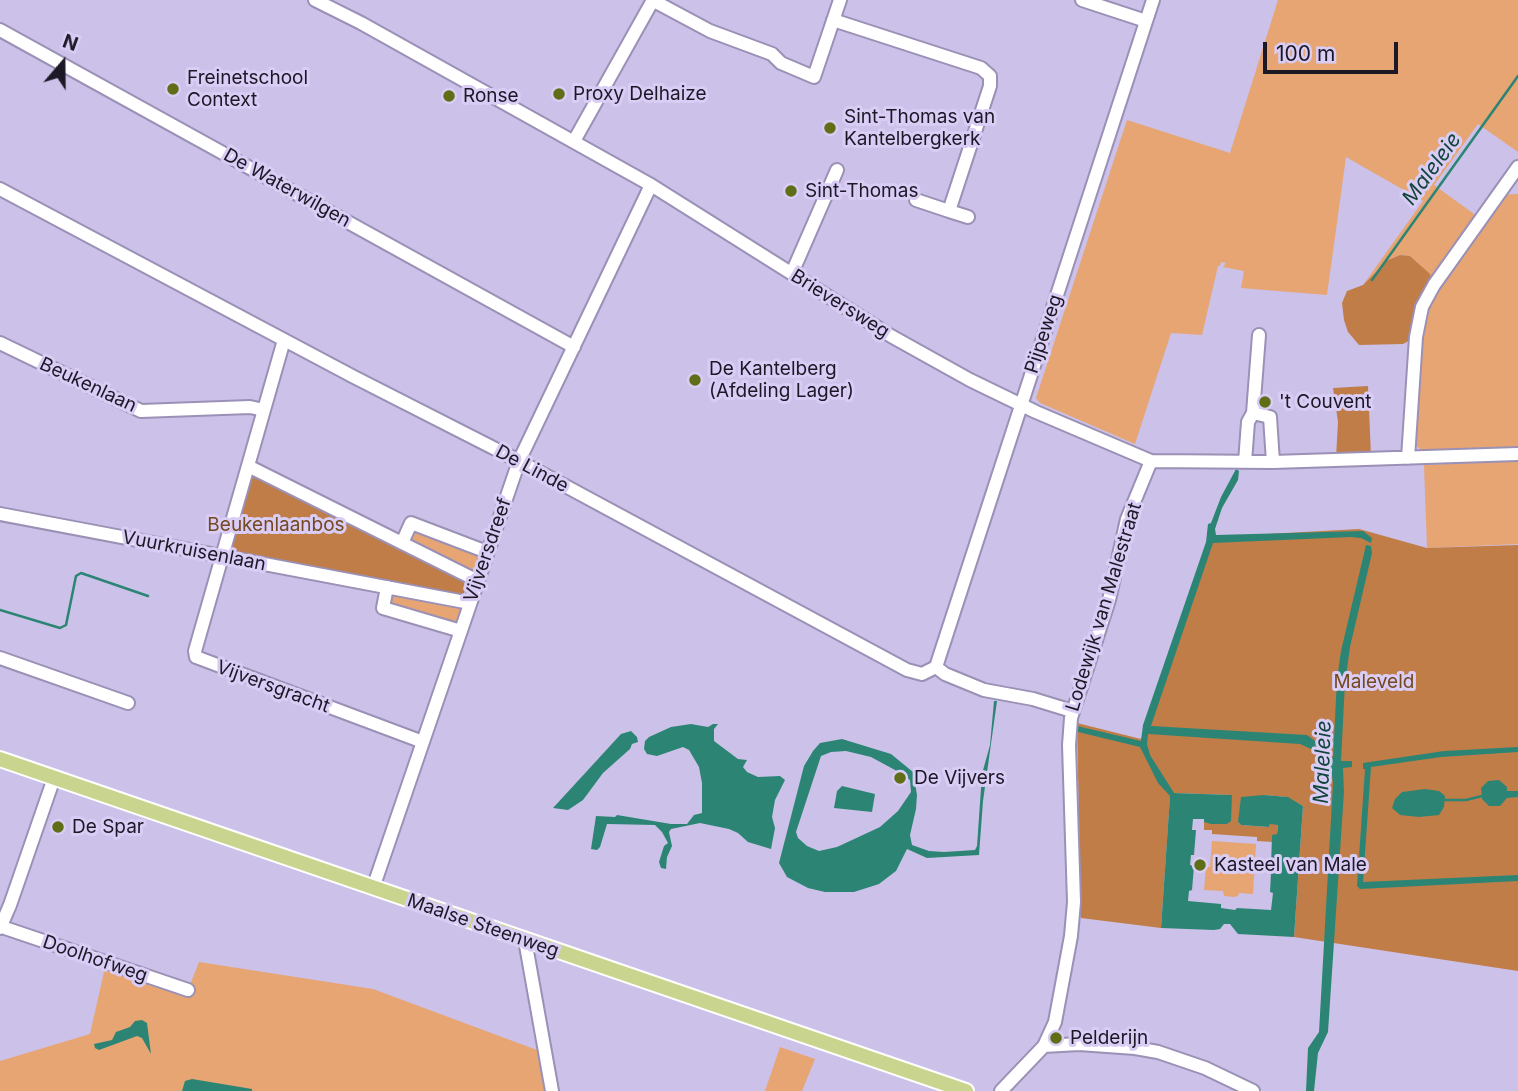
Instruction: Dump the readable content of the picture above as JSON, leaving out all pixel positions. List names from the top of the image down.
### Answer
{
  "streets": {
    "main road": ["Maalse Steenweg"],
    "street": [
      "De Waterwilgen",
      "Brieversweg",
      "Pijpeweg",
      "Beukenlaan",
      "De Linde",
      "Vijversdreef",
      "Vuurkruisenlaan",
      "Lodewijk van Malestraat",
      "Vijversgracht",
      "Doolhofweg"
    ]
  },
  "crossings": [
    ["De Waterwilgen", "Vijversdreef"],
    ["Brieversweg", "Pijpeweg"],
    ["Brieversweg", "Vijversdreef"],
    ["Brieversweg", "Lodewijk van Malestraat"],
    ["Pijpeweg", "De Linde"],
    ["Beukenlaan", "Vijversgracht"],
    ["De Linde", "Vijversdreef"],
    ["De Linde", "Lodewijk van Malestraat"],
    ["De Linde", "Vijversgracht"],
    ["Vijversdreef", "Vuurkruisenlaan"],
    ["Vijversdreef", "Vijversgracht"],
    ["Vijversdreef", "Maalse Steenweg"],
    ["Vuurkruisenlaan", "Vijversgracht"]
  ],
  "water": ["Maleleie"],
  "parks": ["Beukenlaanbos", "Maleveld"],
  "places": [
    "Freinetschool Context",
    "Proxy Delhaize",
    "Ronse",
    "Sint-Thomas van Kantelbergkerk",
    "Sint-Thomas",
    "De Kantelberg (Afdeling Lager)",
    "'t Couvent",
    "De Vijvers",
    "De Spar",
    "Kasteel van Male",
    "Pelderijn"
  ],
  "scale_bar": "100 m",
  "north": "top"
}
